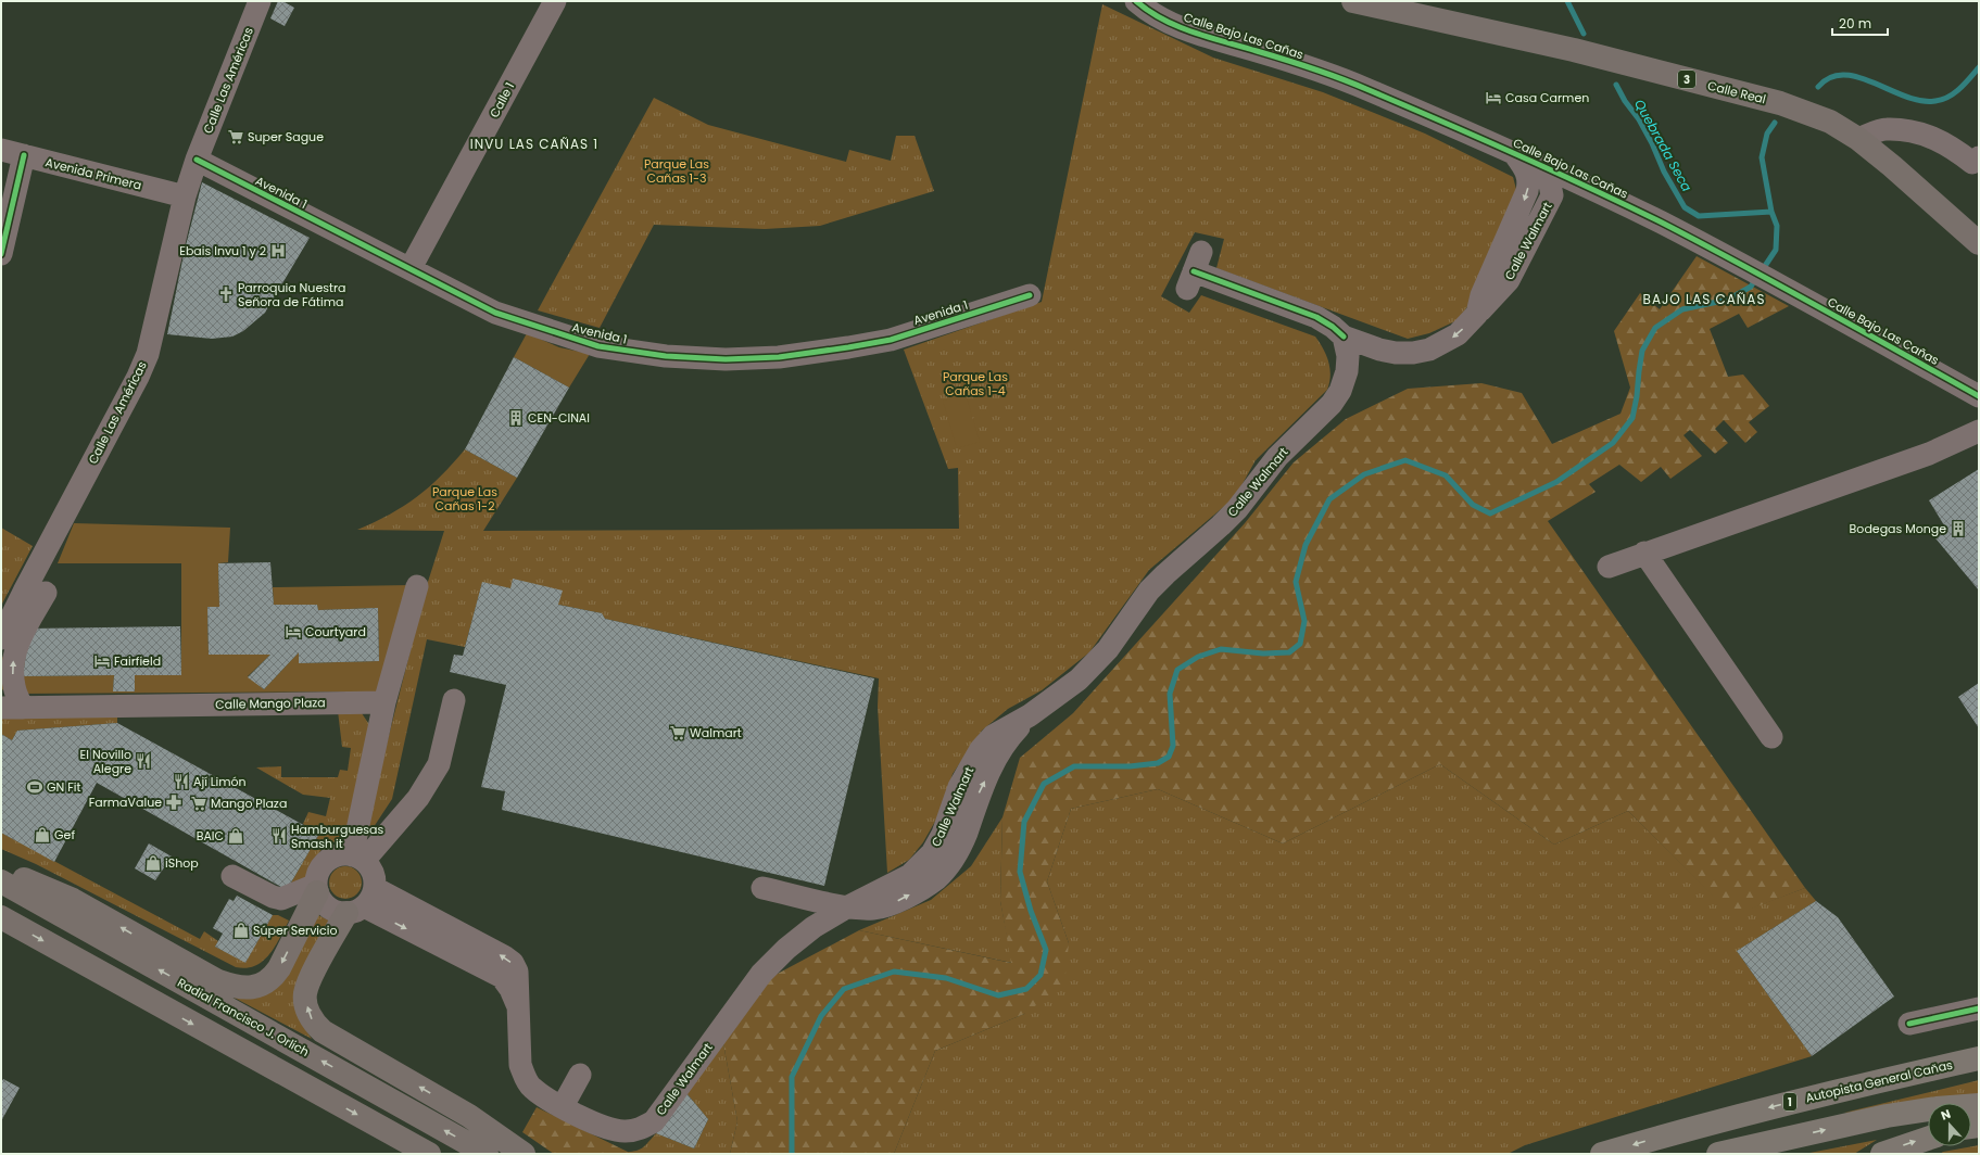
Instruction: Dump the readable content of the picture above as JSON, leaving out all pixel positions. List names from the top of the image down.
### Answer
{
  "streets": {
    "highway": ["Autopista General Cañas", "1"],
    "main road": ["3", "Calle Real", "Radial Francisco J. Orlich"],
    "street": [
      "Calle Bajo Las Cañas",
      "Calle Las Américas",
      "Calle 1",
      "Avenida Primera",
      "Avenida 1",
      "Calle Walmart",
      "Calle Mango Plaza"
    ]
  },
  "crossings": [
    ["Calle Bajo Las Cañas", "Calle Walmart"],
    ["Calle Las Américas", "Avenida Primera"],
    ["Calle Las Américas", "Avenida 1"],
    ["Calle 1", "Avenida 1"]
  ],
  "districts": ["INVU LAS CAÑAS 1", "BAJO LAS CAÑAS"],
  "water": ["Quebrada Seca"],
  "parks": ["Parque Las Cañas 1-3", "Parque Las Cañas 1-4", "Parque Las Cañas 1-2"],
  "places": {
    "hotel": ["Casa Carmen", "Courtyard", "Fairfield"],
    "supermarket": ["Super Sague", "Walmart", "Mango Plaza"],
    "hospital": ["Ebais Invu 1 y 2"],
    "church": ["Parroquia Nuestra Señora de Fátima"],
    "building": ["CEN-CINAI", "Bodegas Monge"],
    "restaurant": ["El Novillo Alegre", "Ají Limón", "Hamburguesas Smash it"],
    "sports": ["GN Fit"],
    "pharmacy": ["FarmaValue"],
    "shop": [
      "Gef",
      "BAIC",
      "iShop",
      "Súper Servicio"
    ]
  },
  "scale_bar": "20 m",
  "north": "top"
}
